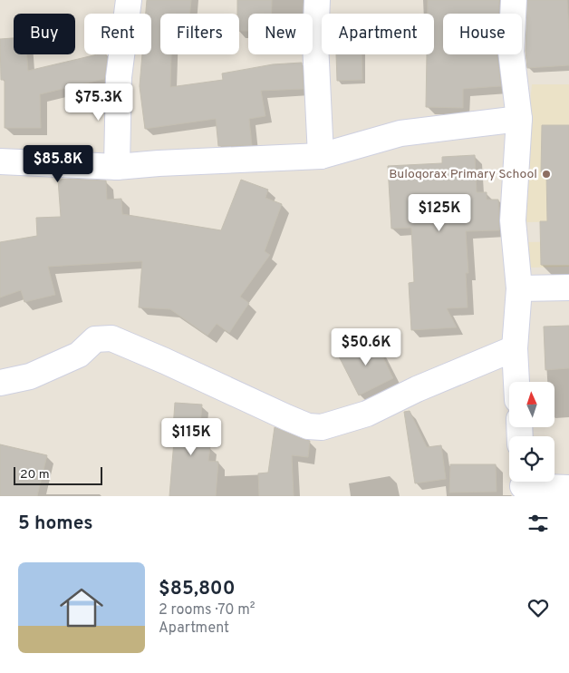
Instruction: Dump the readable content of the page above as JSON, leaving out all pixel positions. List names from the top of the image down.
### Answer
{
  "places": ["Buloqorax Primary School"],
  "scale_bar": "20 m",
  "north": "top",
  "page": {
    "chip": [
      "Buy",
      "Rent",
      "Filters",
      "New",
      "Apartment",
      "House"
    ],
    "price": [
      "$75.3K",
      "$85.8K",
      "$125K",
      "$50.6K",
      "$115K"
    ],
    "scale": "20 m",
    "heading": "5 homes",
    "list": [
      {
        "name": "$85,800",
        "note": "2 rooms · 70 m² · Apartment"
      }
    ]
  }
}
